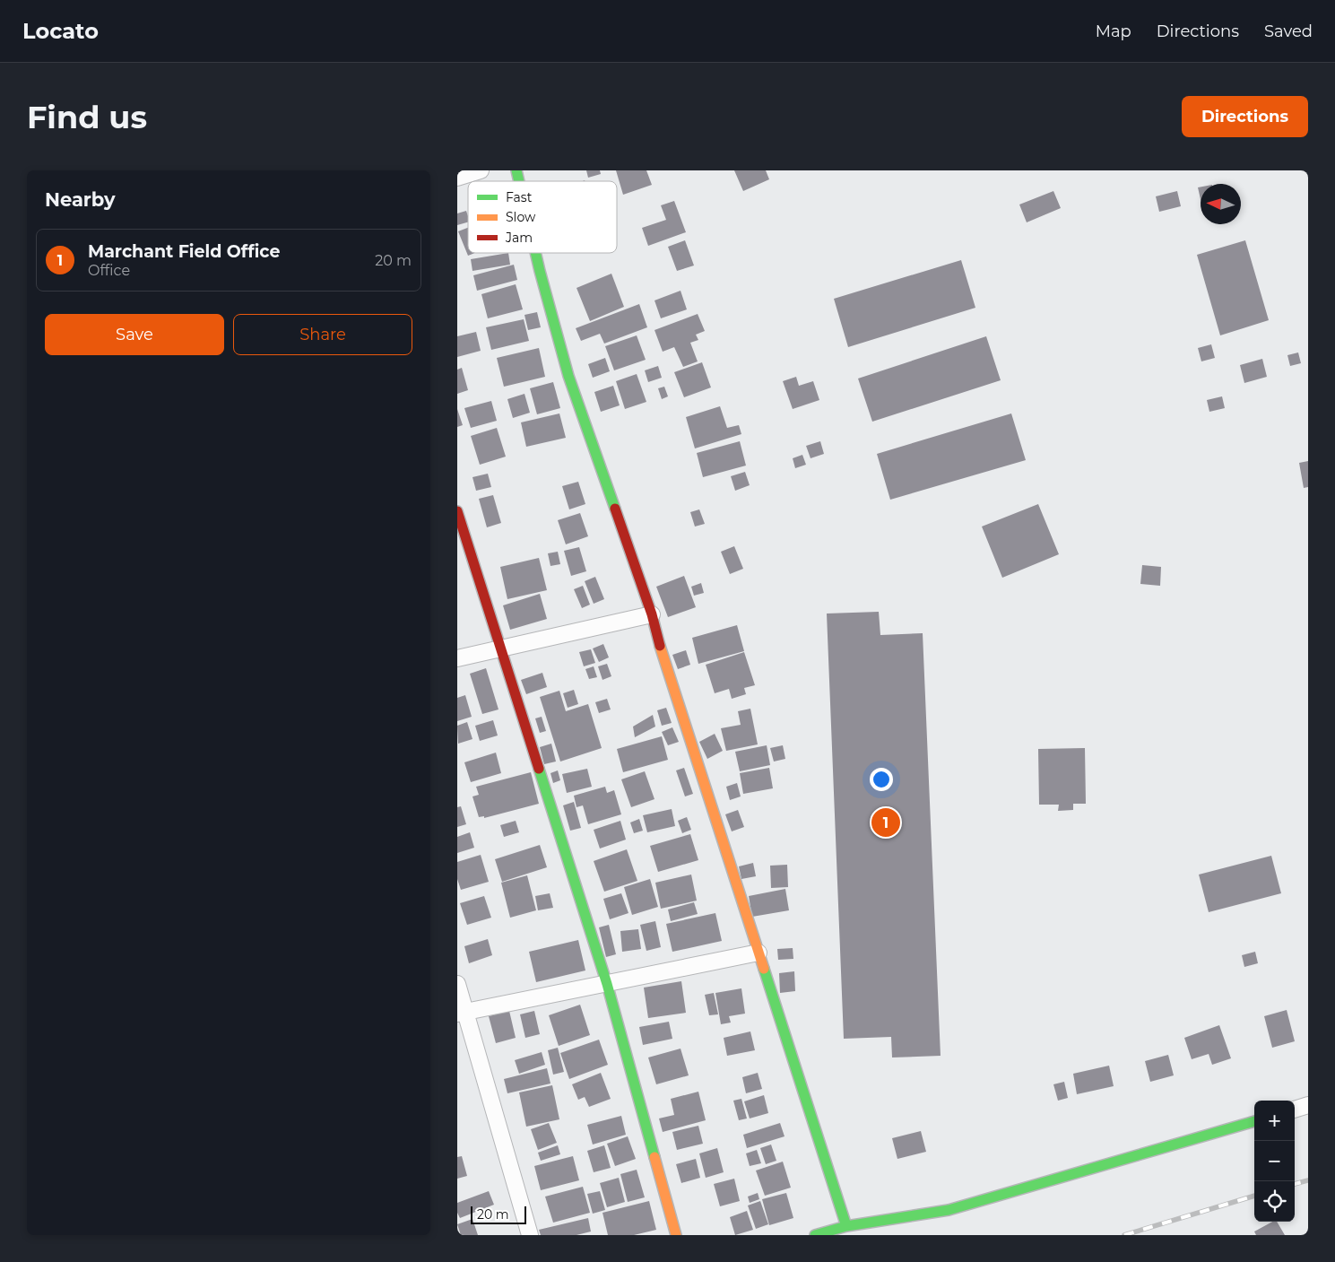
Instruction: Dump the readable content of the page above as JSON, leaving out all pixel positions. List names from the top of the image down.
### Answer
{
  "legend": ["Fast", "Slow", "Jam"],
  "scale_bar": "20 m",
  "north": "left",
  "page": {
    "header": "Locato",
    "nav": ["Map", "Directions", "Saved"],
    "buttons": [
      "Directions",
      ["Save", "Share"]
    ],
    "title": "Find us",
    "heading": "Nearby",
    "list": [
      {
        "mark": "1",
        "name": "Marchant Field Office",
        "note": "Office",
        "value": "20 m"
      }
    ],
    "pins": "1",
    "map_buttons": ["+", "−"],
    "scale": "20 m"
  }
}
